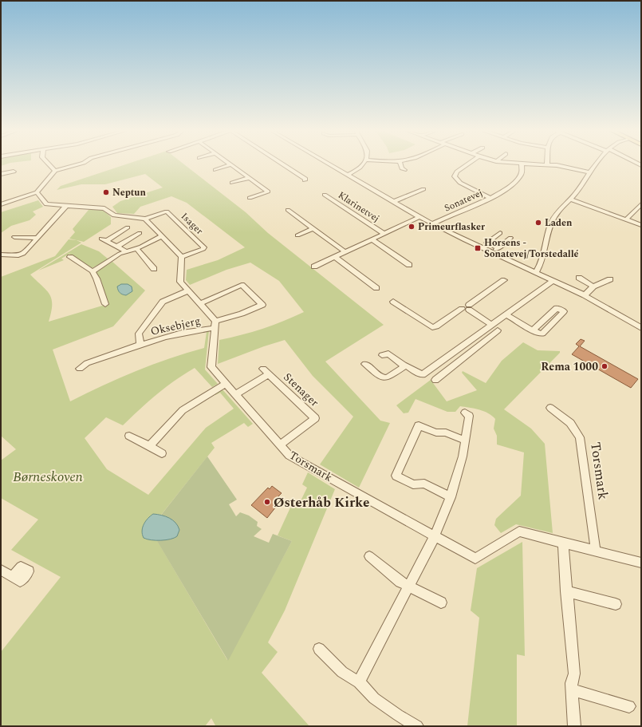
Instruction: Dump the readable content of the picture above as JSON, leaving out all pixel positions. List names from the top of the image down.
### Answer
{
  "streets": {
    "street": [
      "Sonatevej",
      "Klarinetvej",
      "Isager",
      "Oksebjerg",
      "Stenager",
      "Torsmark"
    ]
  },
  "crossings": [
    ["Oksebjerg", "Torsmark"],
    ["Stenager", "Torsmark"]
  ],
  "parks": ["Børneskoven"],
  "places": {
    "other": [
      "Neptun",
      "Laden",
      "Primeurflasker",
      "Rema 1000",
      "Østerhåb Kirke"
    ],
    "transit": ["Horsens - Sonatevej/Torstedallé"]
  }
}
